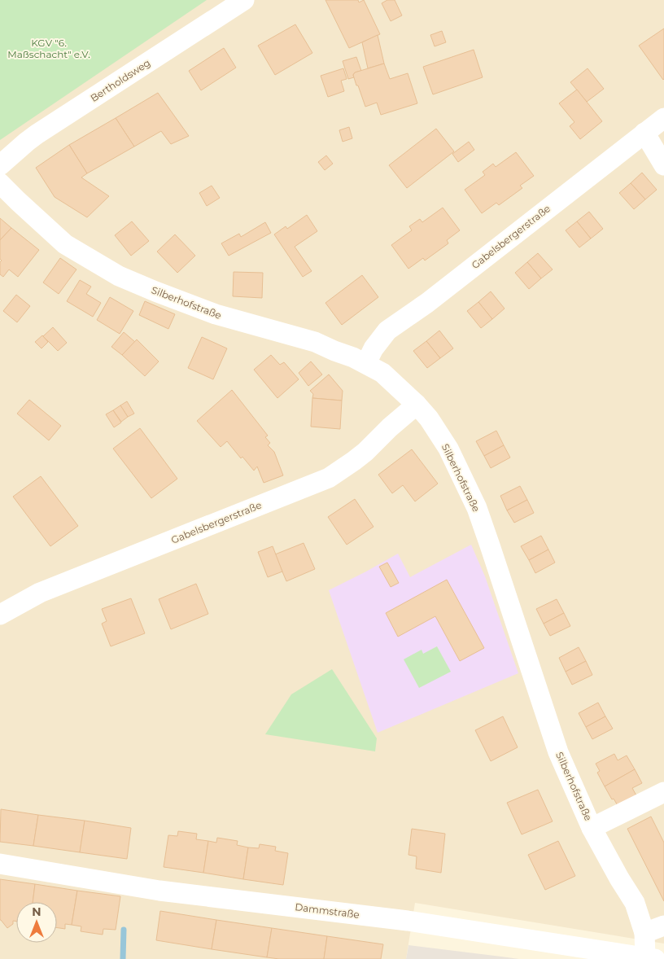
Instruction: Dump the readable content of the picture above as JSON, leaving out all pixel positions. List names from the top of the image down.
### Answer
{
  "streets": {
    "street": [
      "Bertholdsweg",
      "Gabelsbergerstraße",
      "Silberhofstraße",
      "Dammstraße"
    ]
  },
  "crossings": [
    ["Gabelsbergerstraße", "Silberhofstraße"],
    ["Silberhofstraße", "Dammstraße"]
  ],
  "parks": ["KGV \"6. Maßschacht\" e.V."],
  "north": "top"
}
